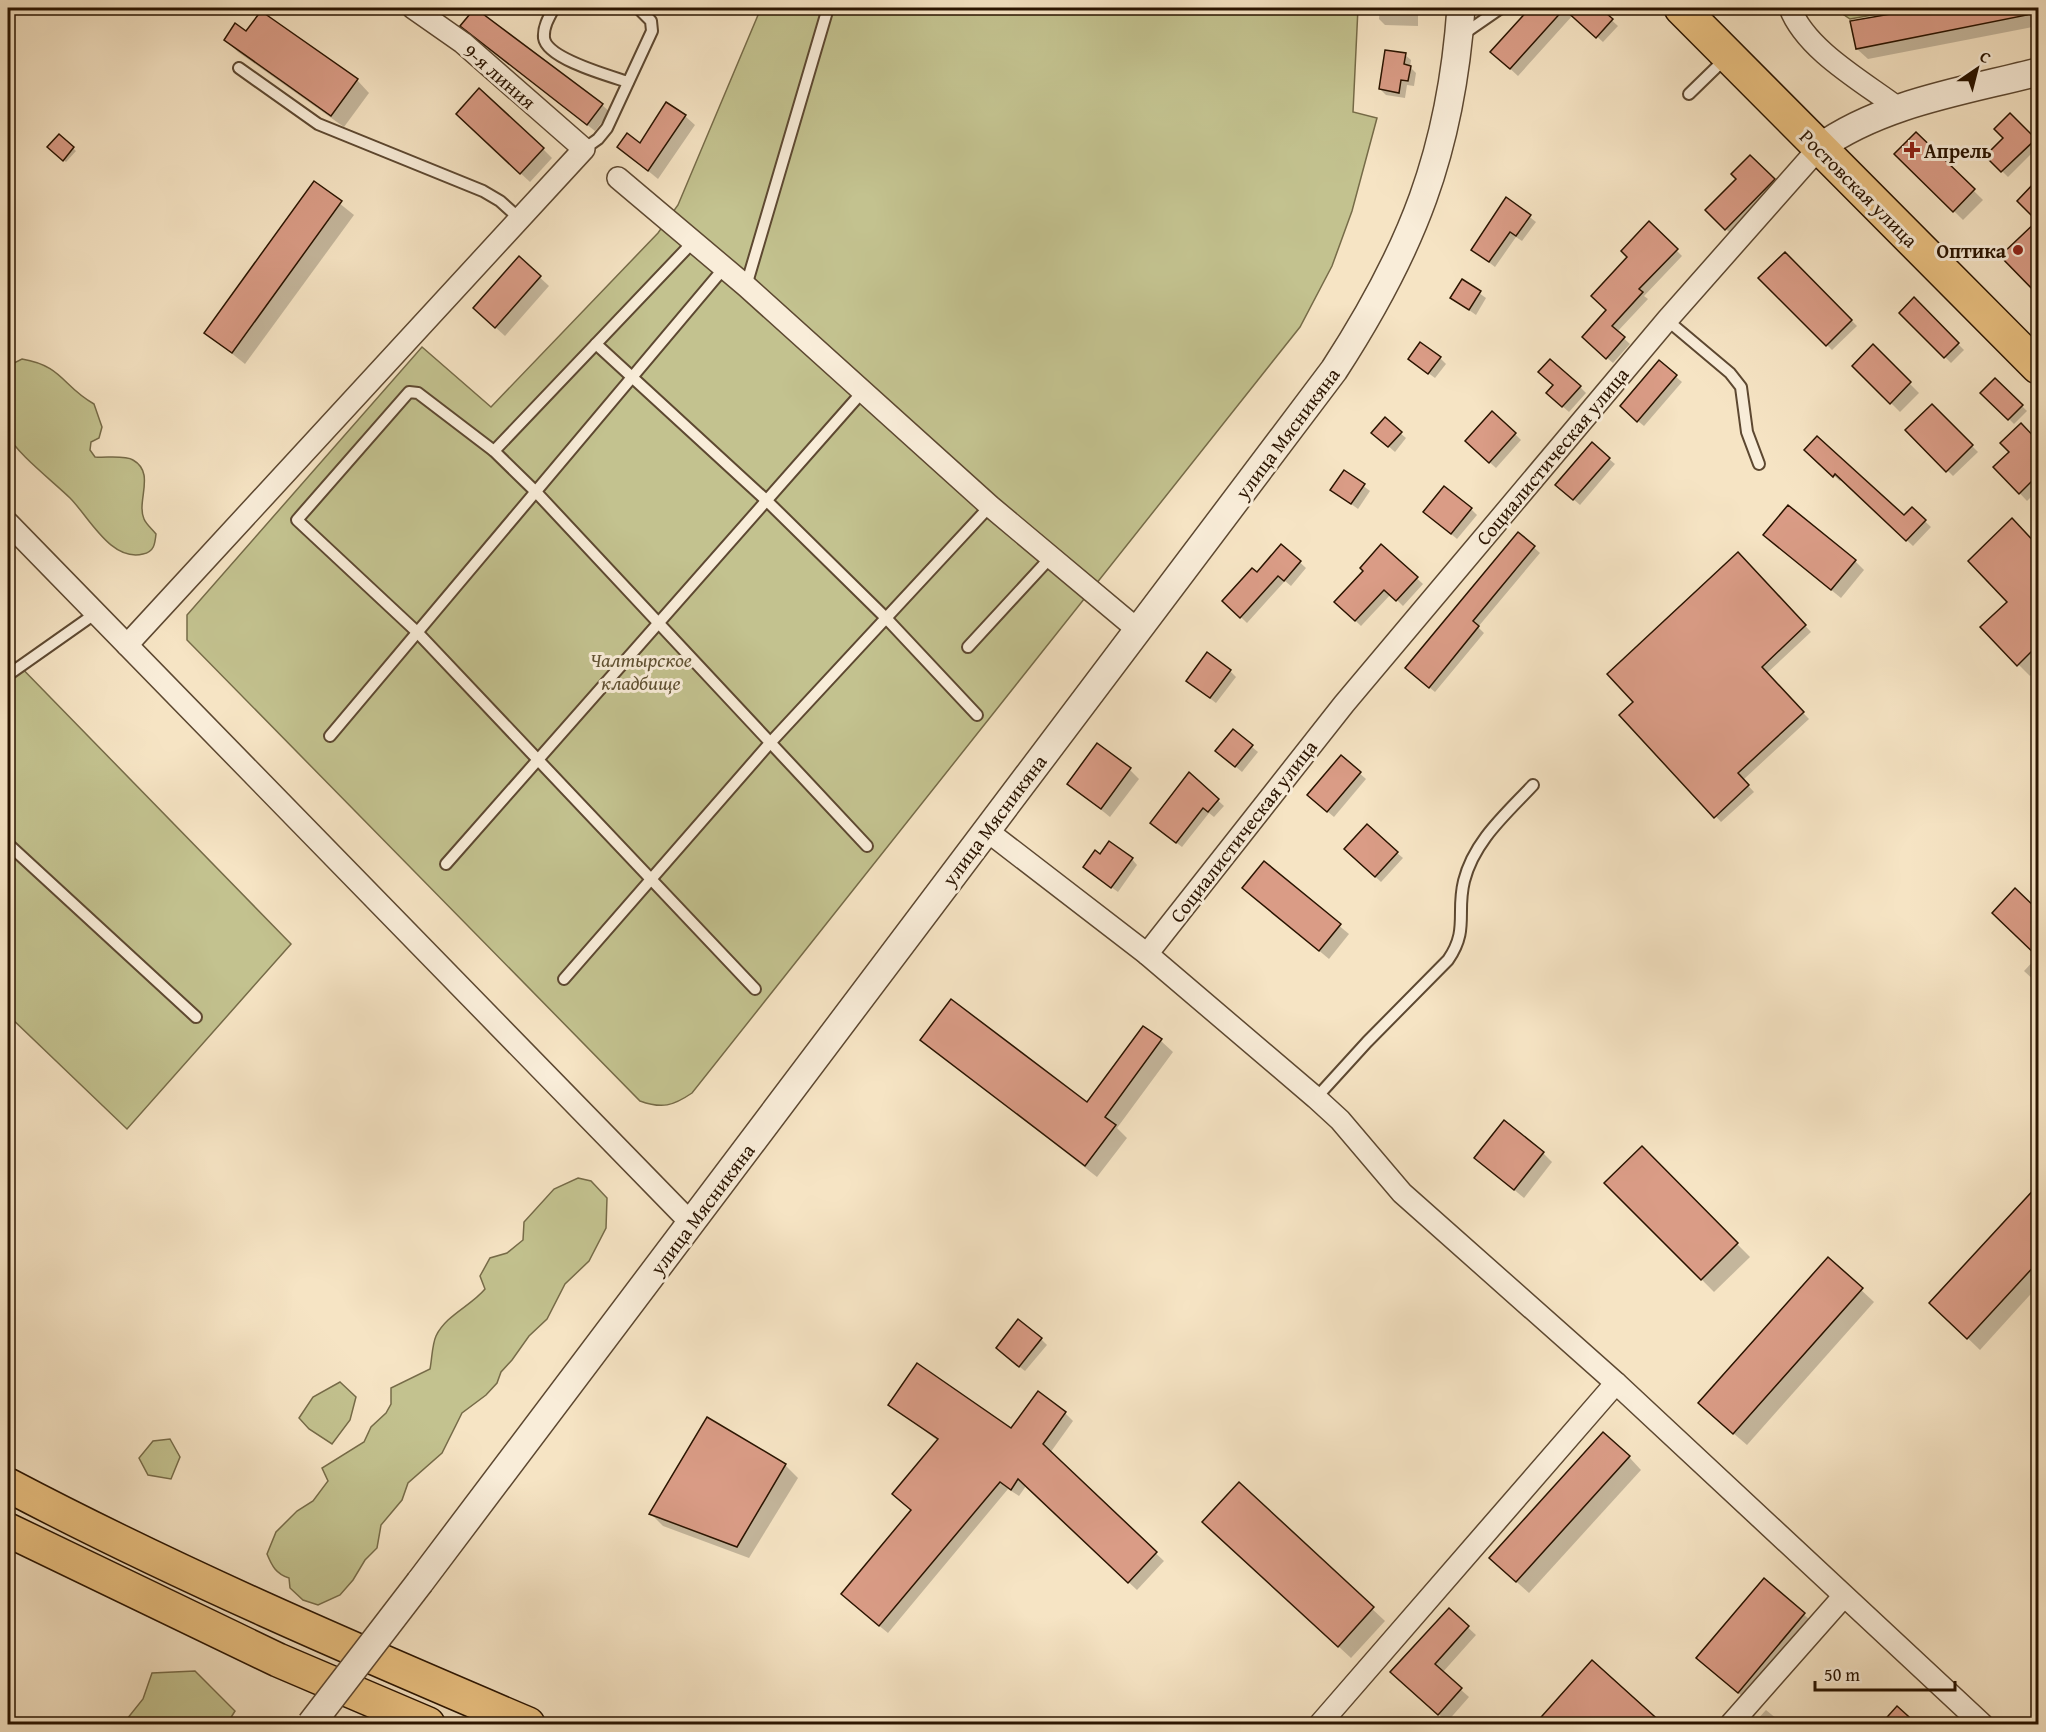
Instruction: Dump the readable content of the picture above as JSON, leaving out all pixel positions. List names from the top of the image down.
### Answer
{
  "streets": {
    "main road": ["Ростовская улица"],
    "street": ["9-я линия", "улица Мясникяна", "Социалистическая улица"]
  },
  "crossings": [
    ["Ростовская улица", "Социалистическая улица"]
  ],
  "parks": ["Чалтырское кладбище"],
  "places": {
    "health": ["Апрель"],
    "other": ["Оптика"]
  },
  "scale_bar": "50 m",
  "north": "top right"
}
